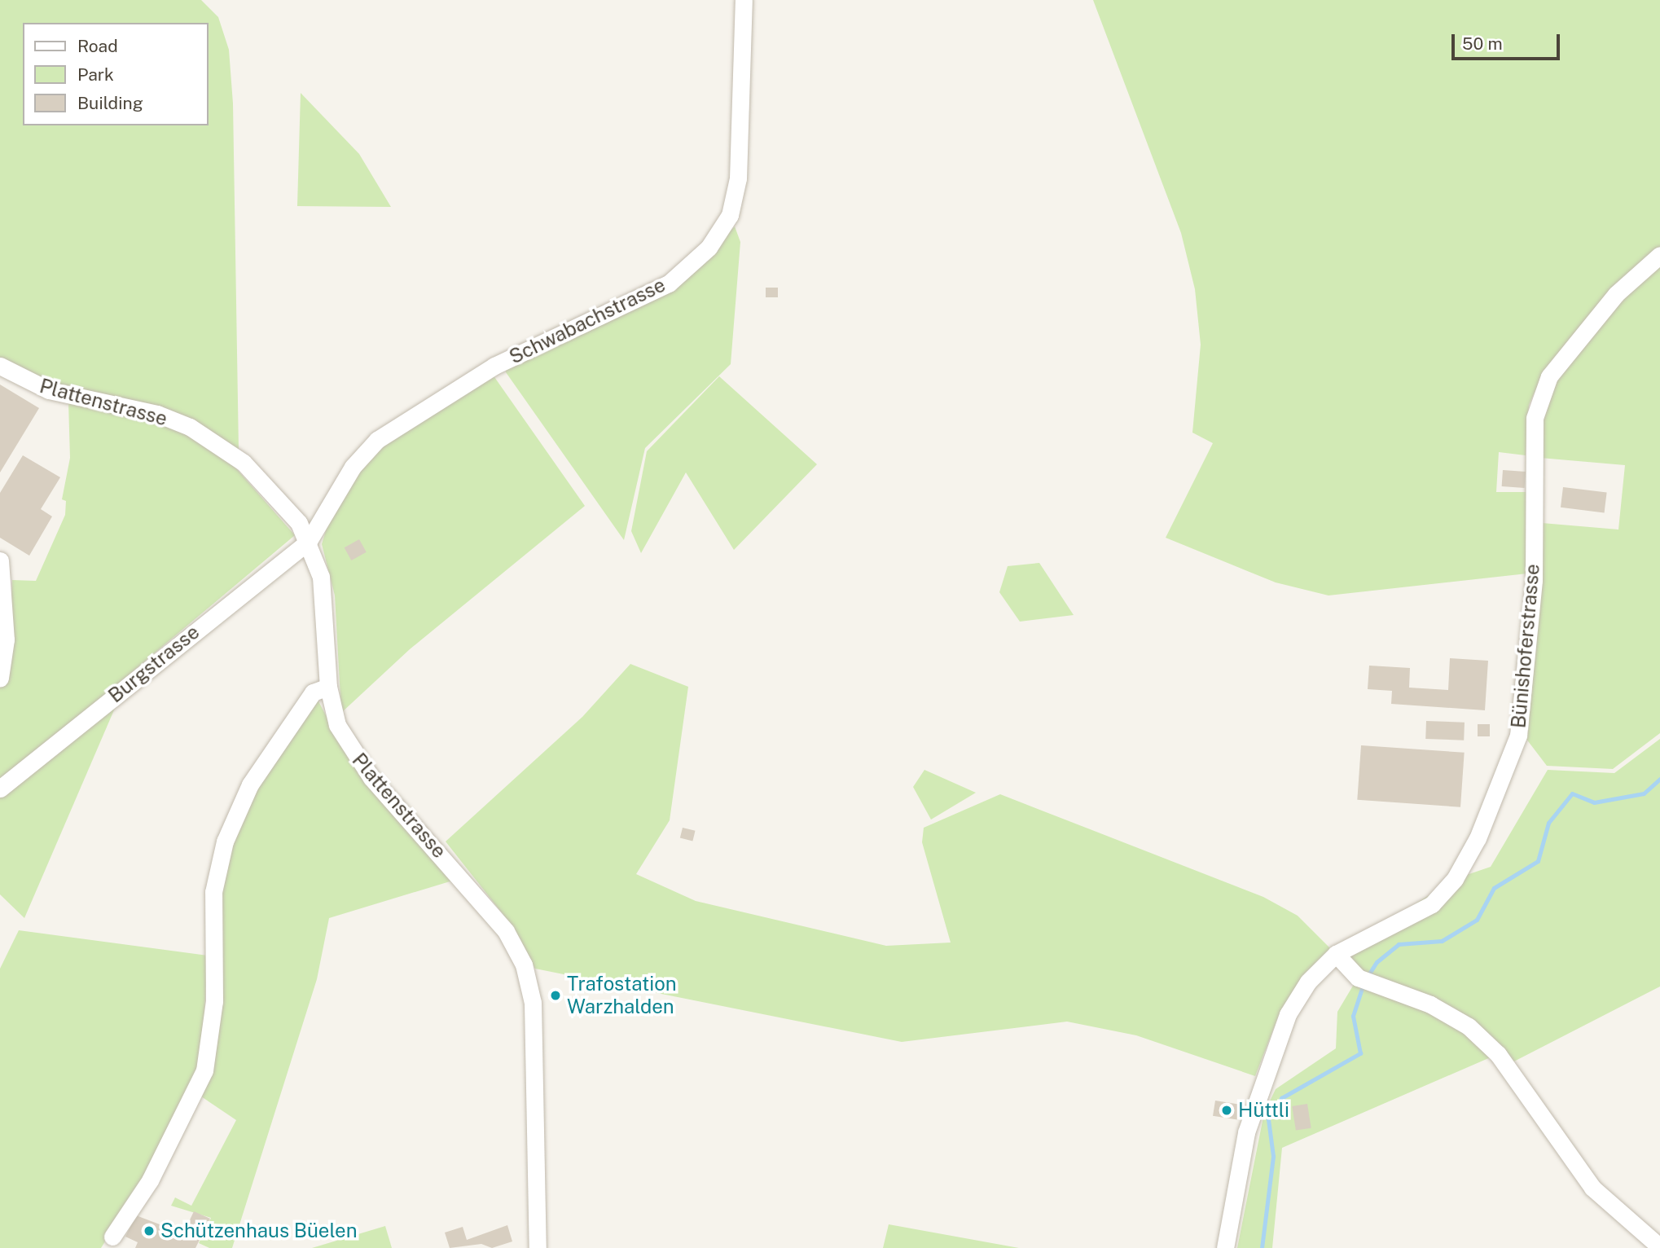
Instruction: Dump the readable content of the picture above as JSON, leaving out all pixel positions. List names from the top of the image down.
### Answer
{
  "streets": {
    "street": [
      "Schwabachstrasse",
      "Plattenstrasse",
      "Bünishoferstrasse",
      "Burgstrasse"
    ]
  },
  "crossings": [
    ["Schwabachstrasse", "Plattenstrasse"],
    ["Schwabachstrasse", "Burgstrasse"],
    ["Plattenstrasse", "Burgstrasse"]
  ],
  "places": ["Trafostation Warzhalden", "Hüttli", "Schützenhaus Büelen"],
  "legend": ["Road", "Park", "Building"],
  "scale_bar": "50 m"
}
